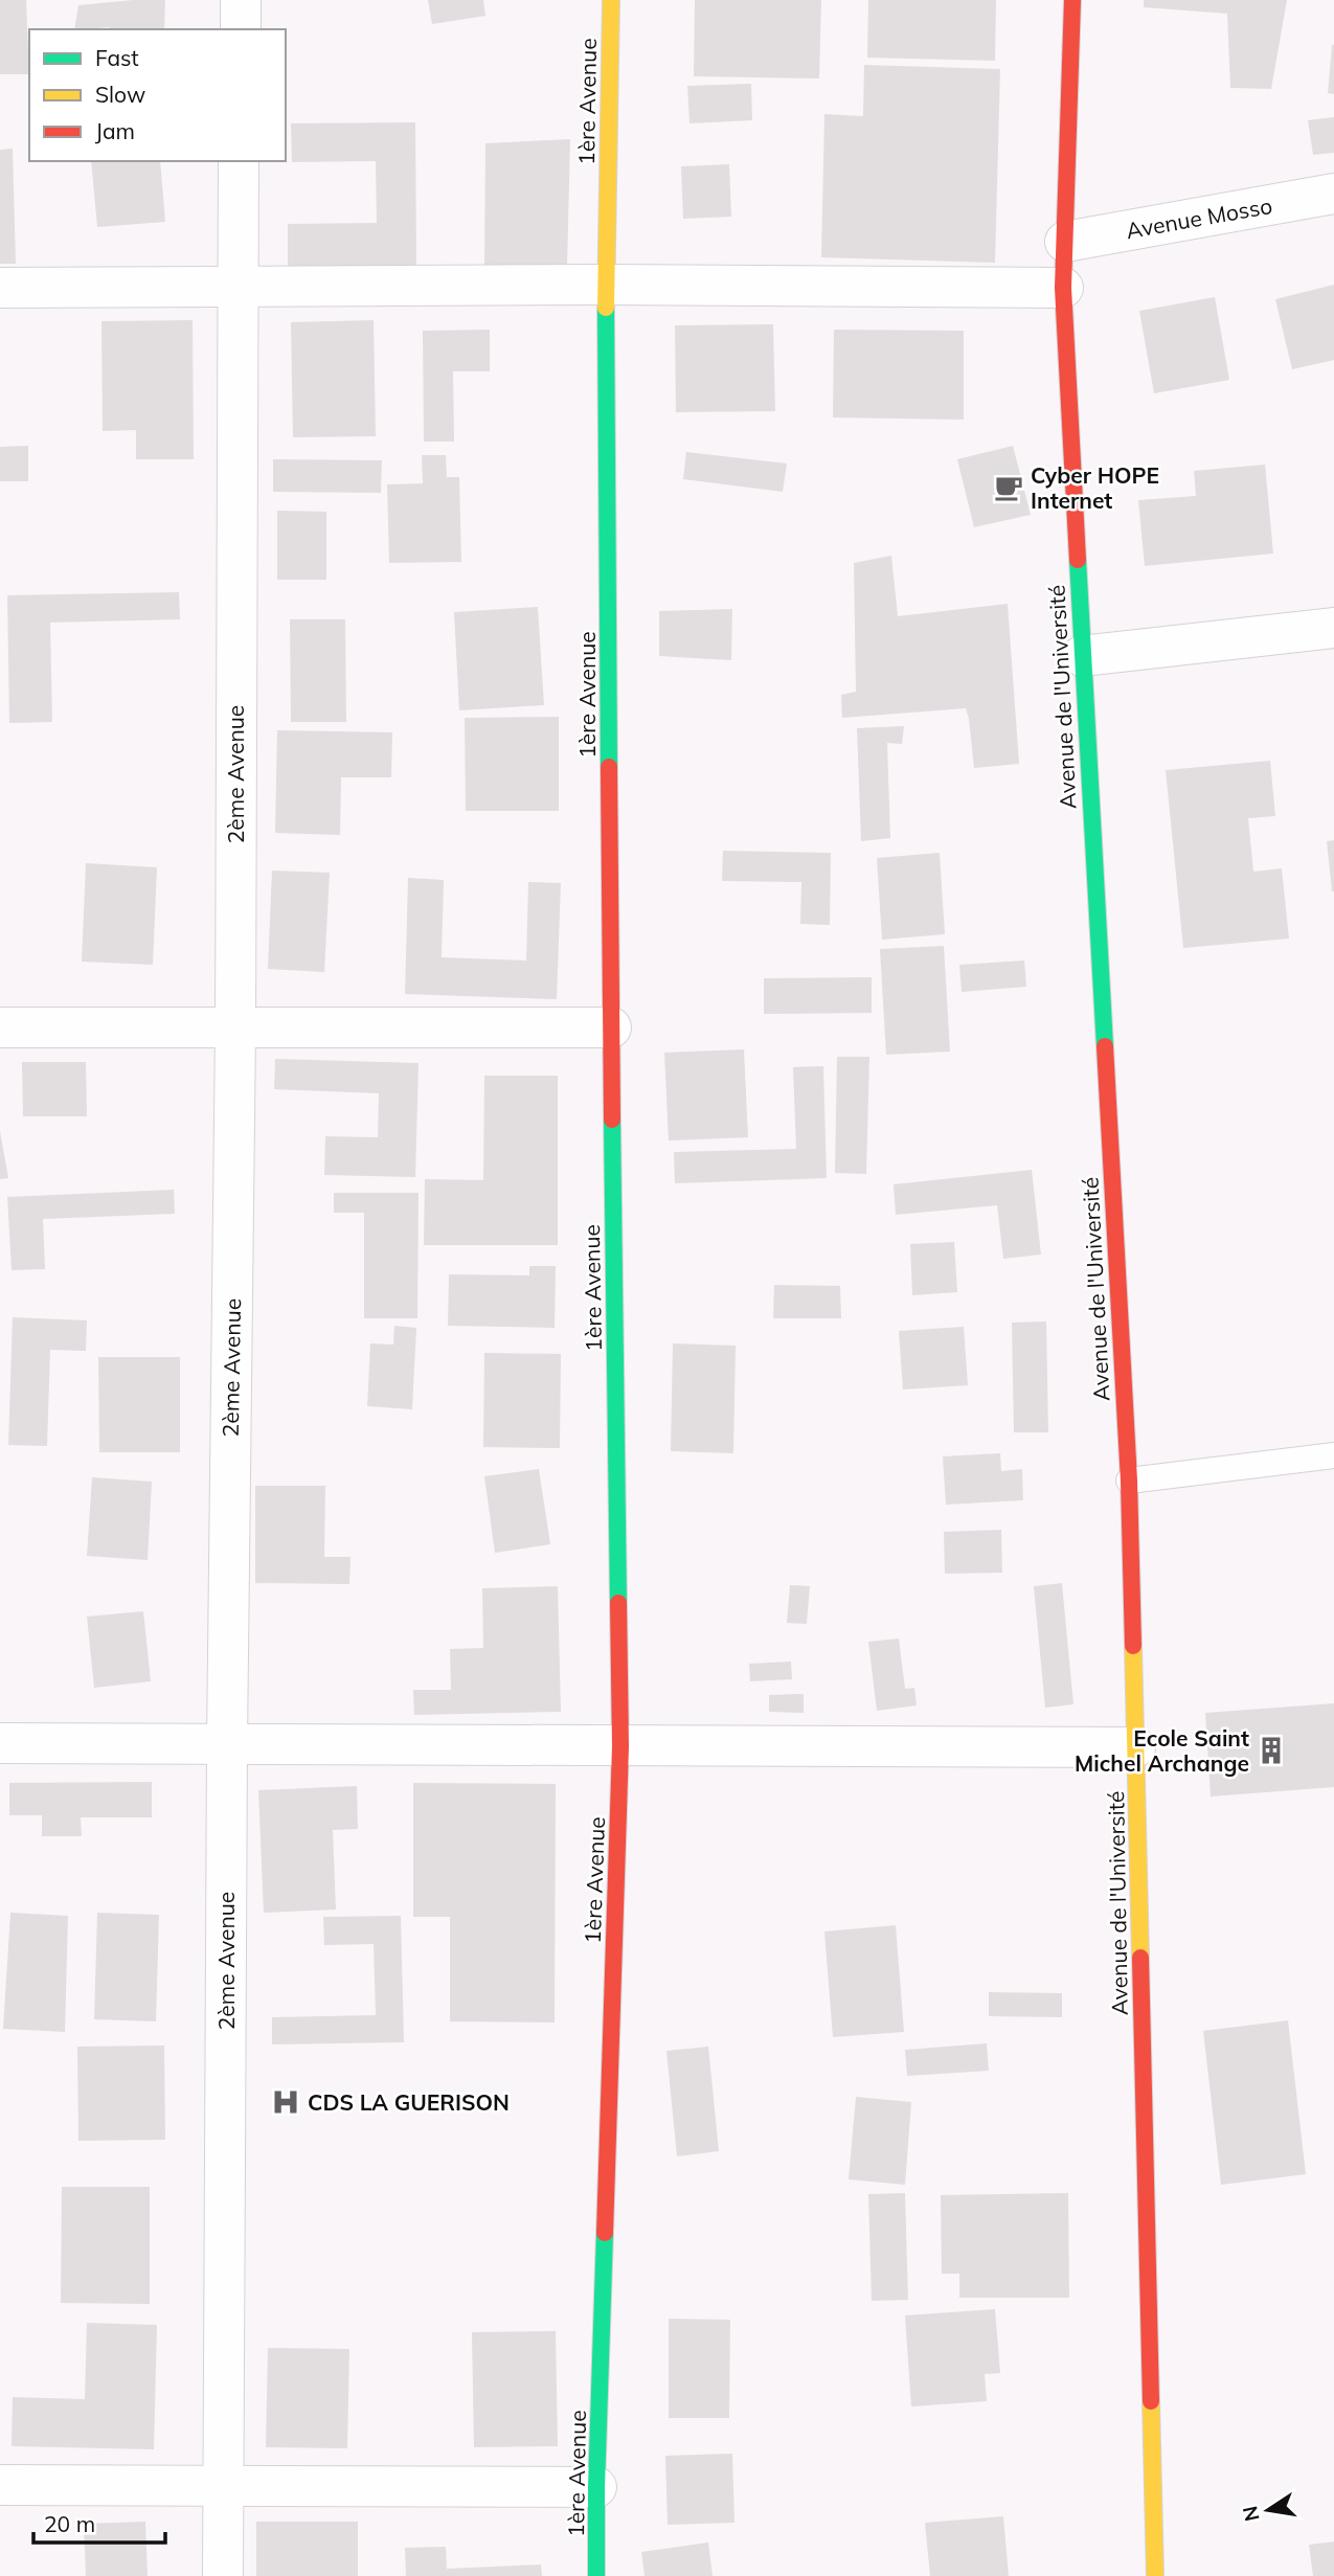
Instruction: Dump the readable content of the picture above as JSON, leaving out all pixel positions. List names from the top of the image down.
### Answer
{
  "streets": {
    "street": [
      "1ère Avenue",
      "Avenue Mosso",
      "Avenue de l'Université",
      "2ème Avenue"
    ]
  },
  "crossings": [
    ["Avenue Mosso", "Avenue de l'Université"]
  ],
  "places": {
    "cafe": ["Cyber HOPE Internet"],
    "building": ["Ecole Saint Michel Archange"],
    "hospital": ["CDS LA GUERISON"]
  },
  "legend": ["Fast", "Slow", "Jam"],
  "scale_bar": "20 m",
  "north": "left"
}
